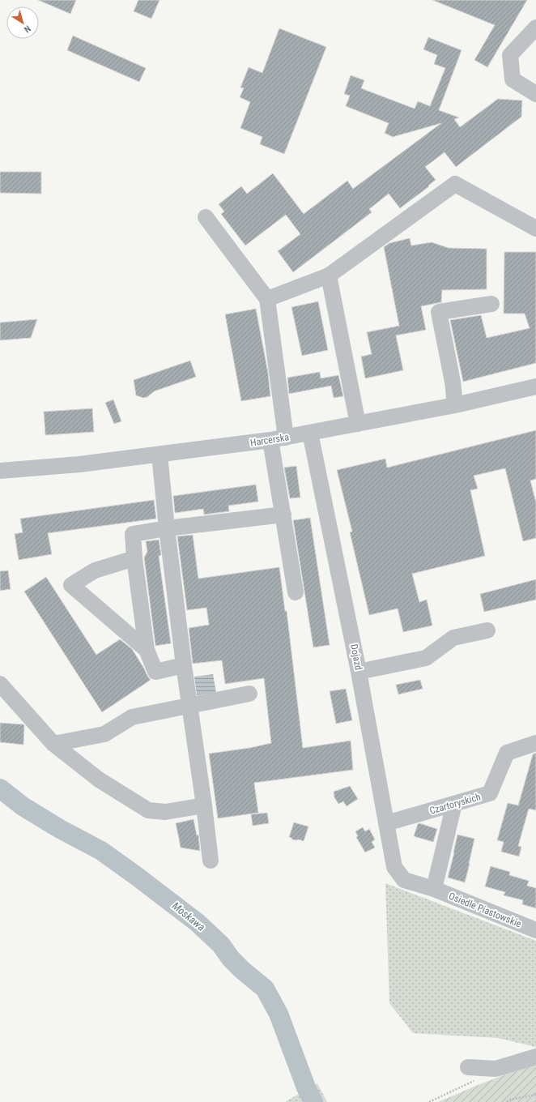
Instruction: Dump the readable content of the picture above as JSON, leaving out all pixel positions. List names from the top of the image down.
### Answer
{
  "streets": {
    "street": [
      "Harcerska",
      "Dojazd",
      "Czartoryskich",
      "Osiedle Piastowskie"
    ]
  },
  "crossings": [
    ["Harcerska", "Dojazd"],
    ["Dojazd", "Czartoryskich"],
    ["Dojazd", "Osiedle Piastowskie"]
  ],
  "water": ["Moskawa"],
  "north": "bottom right"
}
